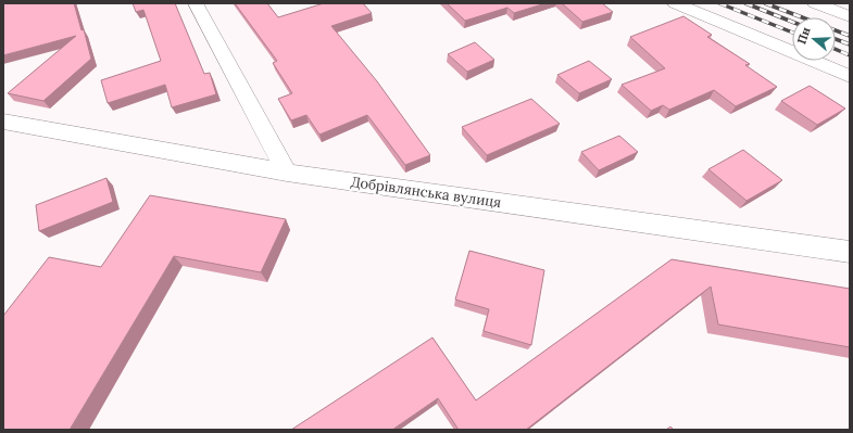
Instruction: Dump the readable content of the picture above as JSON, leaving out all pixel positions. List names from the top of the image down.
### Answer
{
  "streets": {
    "street": ["Добрівлянська вулиця"]
  },
  "north": "left"
}
